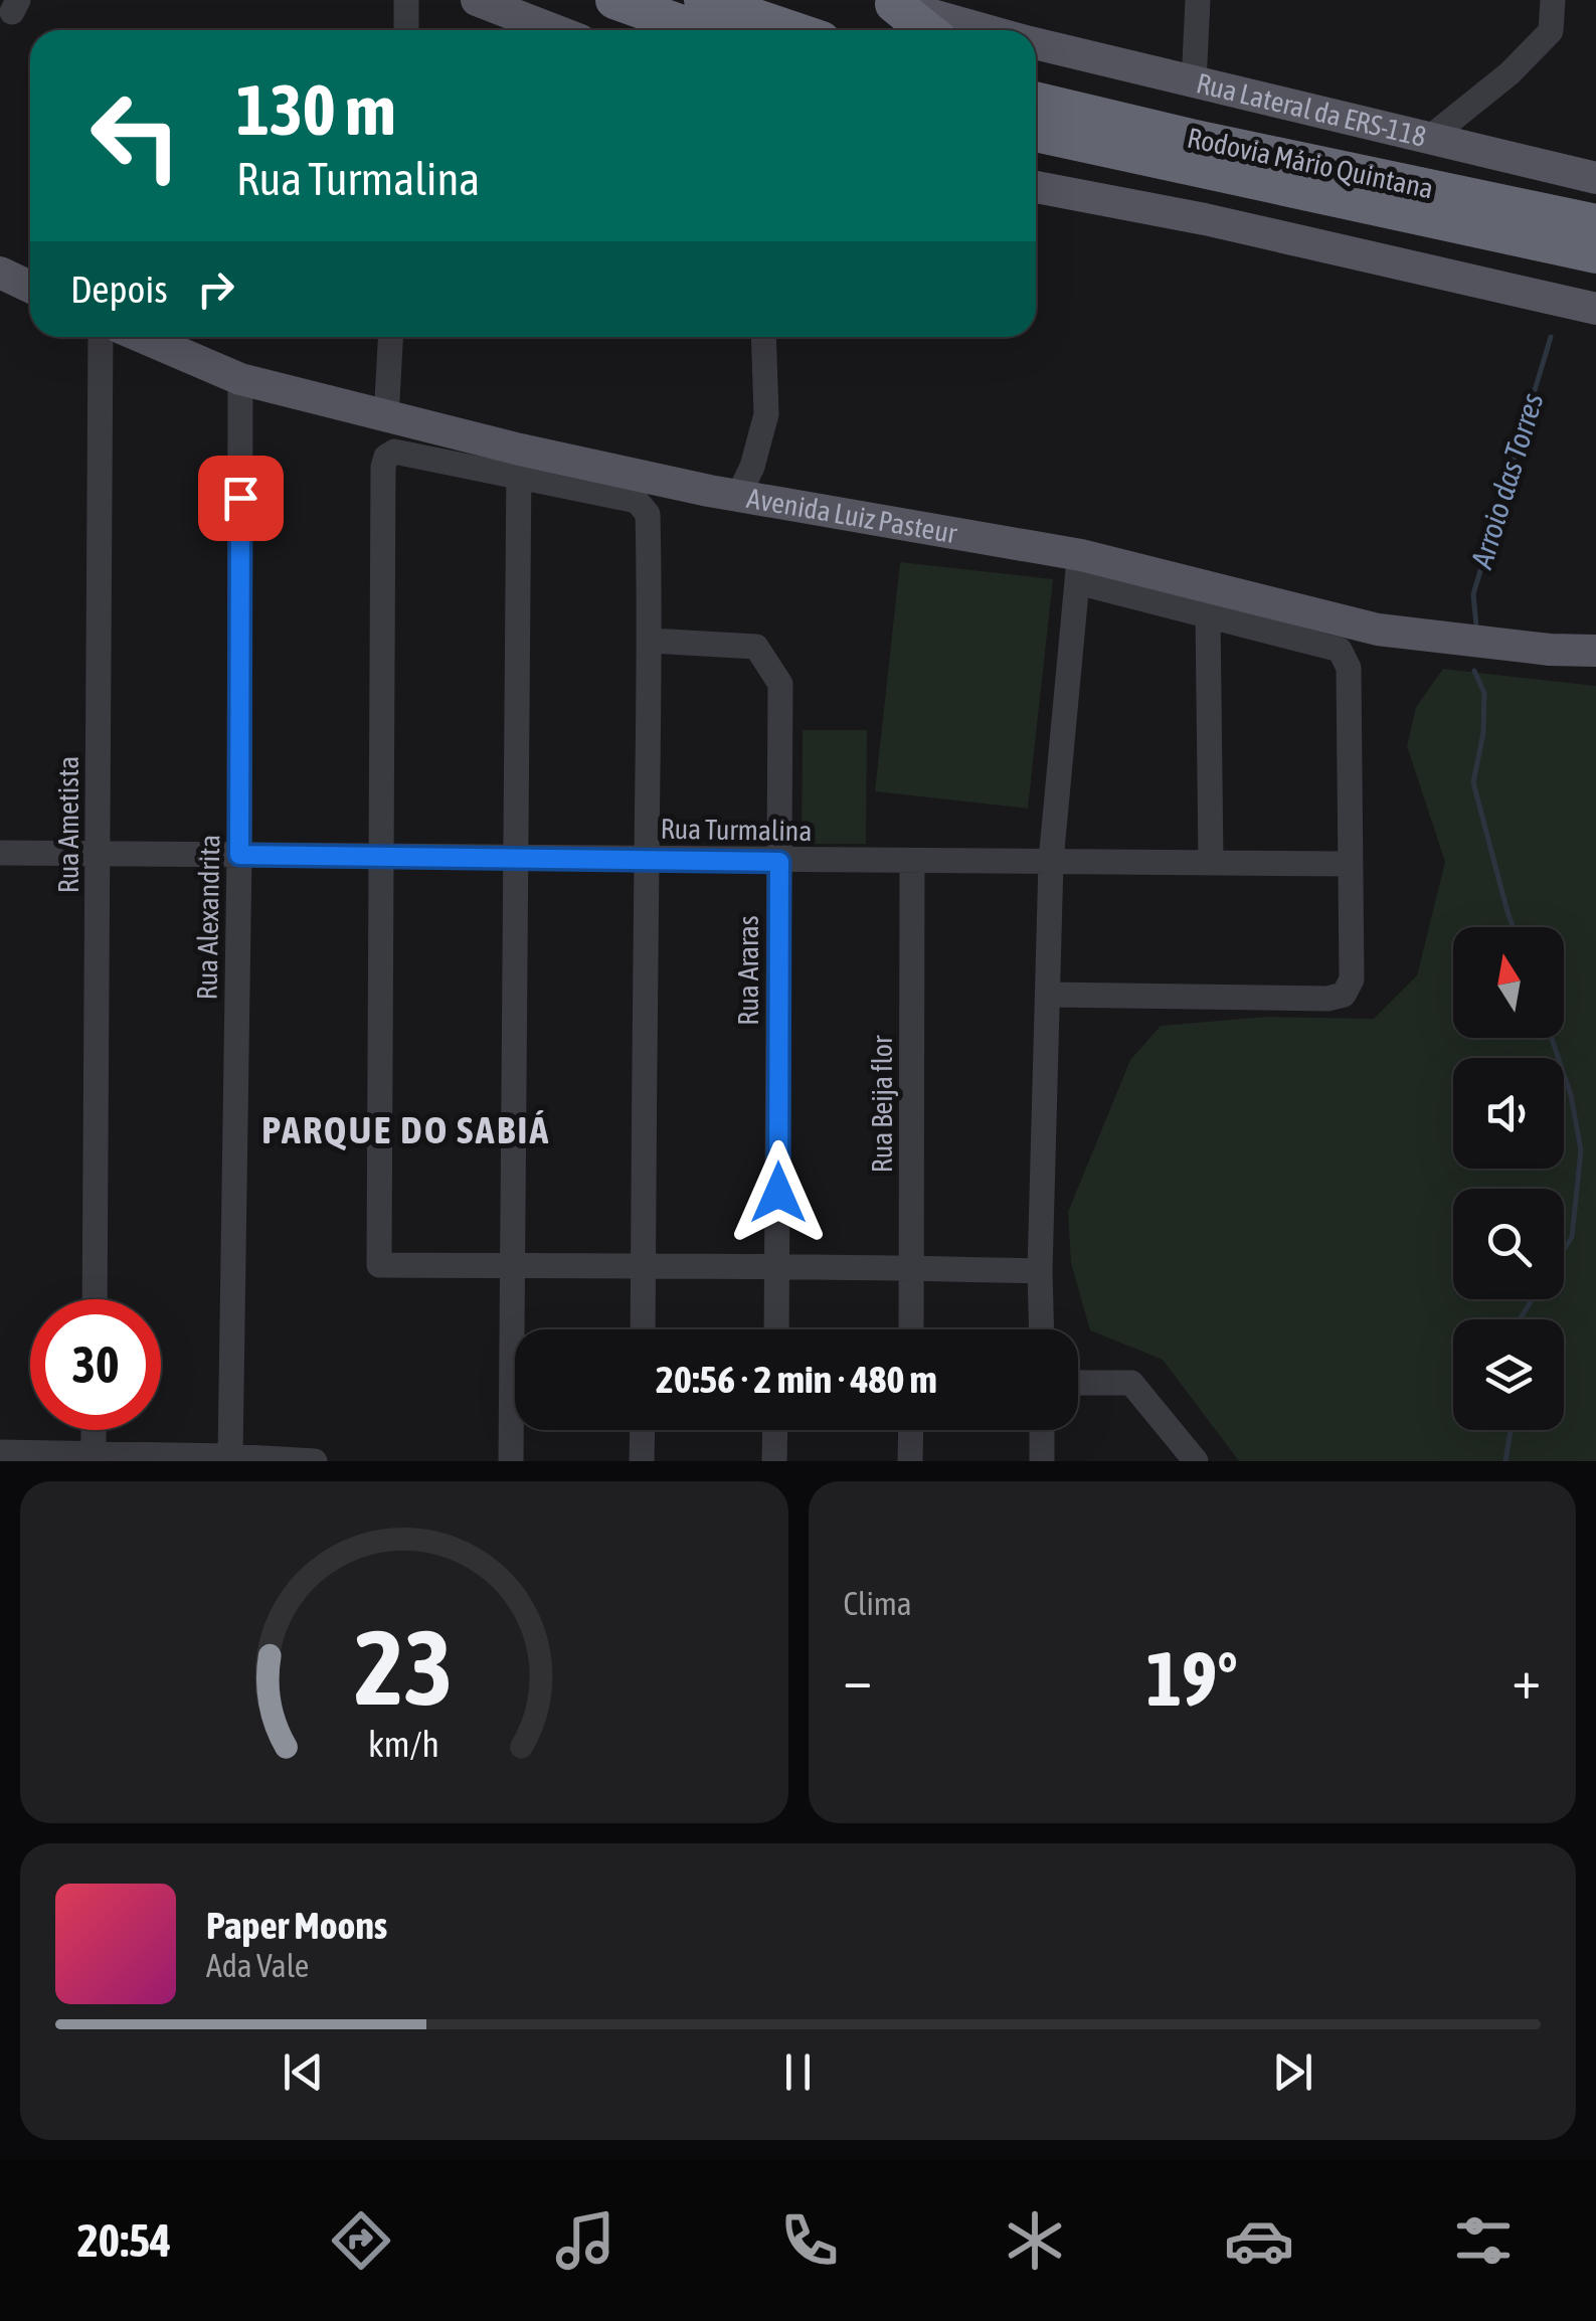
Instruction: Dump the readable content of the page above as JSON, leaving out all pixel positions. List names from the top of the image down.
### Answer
{
  "streets": {
    "highway": ["Rodovia Mário Quintana"],
    "main road": ["Rua Lateral da ERS-118", "Avenida Luiz Pasteur"],
    "street": [
      "Rua Ametista",
      "Rua Turmalina",
      "Rua Alexandrita",
      "Rua Araras",
      "Rua Beija flor"
    ]
  },
  "crossings": [
    ["Avenida Luiz Pasteur", "Rua Alexandrita"],
    ["Rua Ametista", "Rua Turmalina"],
    ["Rua Turmalina", "Rua Alexandrita"],
    ["Rua Turmalina", "Rua Araras"],
    ["Rua Turmalina", "Rua Beija flor"]
  ],
  "districts": ["PARQUE DO SABIÁ"],
  "water": ["Arroio das Torres"],
  "north": "top",
  "page": {
    "turn": ["130 m", "Rua Turmalina"],
    "then": "Depois",
    "limit": "30",
    "trip": "20:56 · 2 min · 480 m",
    "tile": "Clima",
    "heat": ["−", "19°", "+"],
    "song": ["Paper Moons", "Ada Vale"],
    "tabs": "20:54",
    "gauge": ["23", "km/h"]
  }
}
